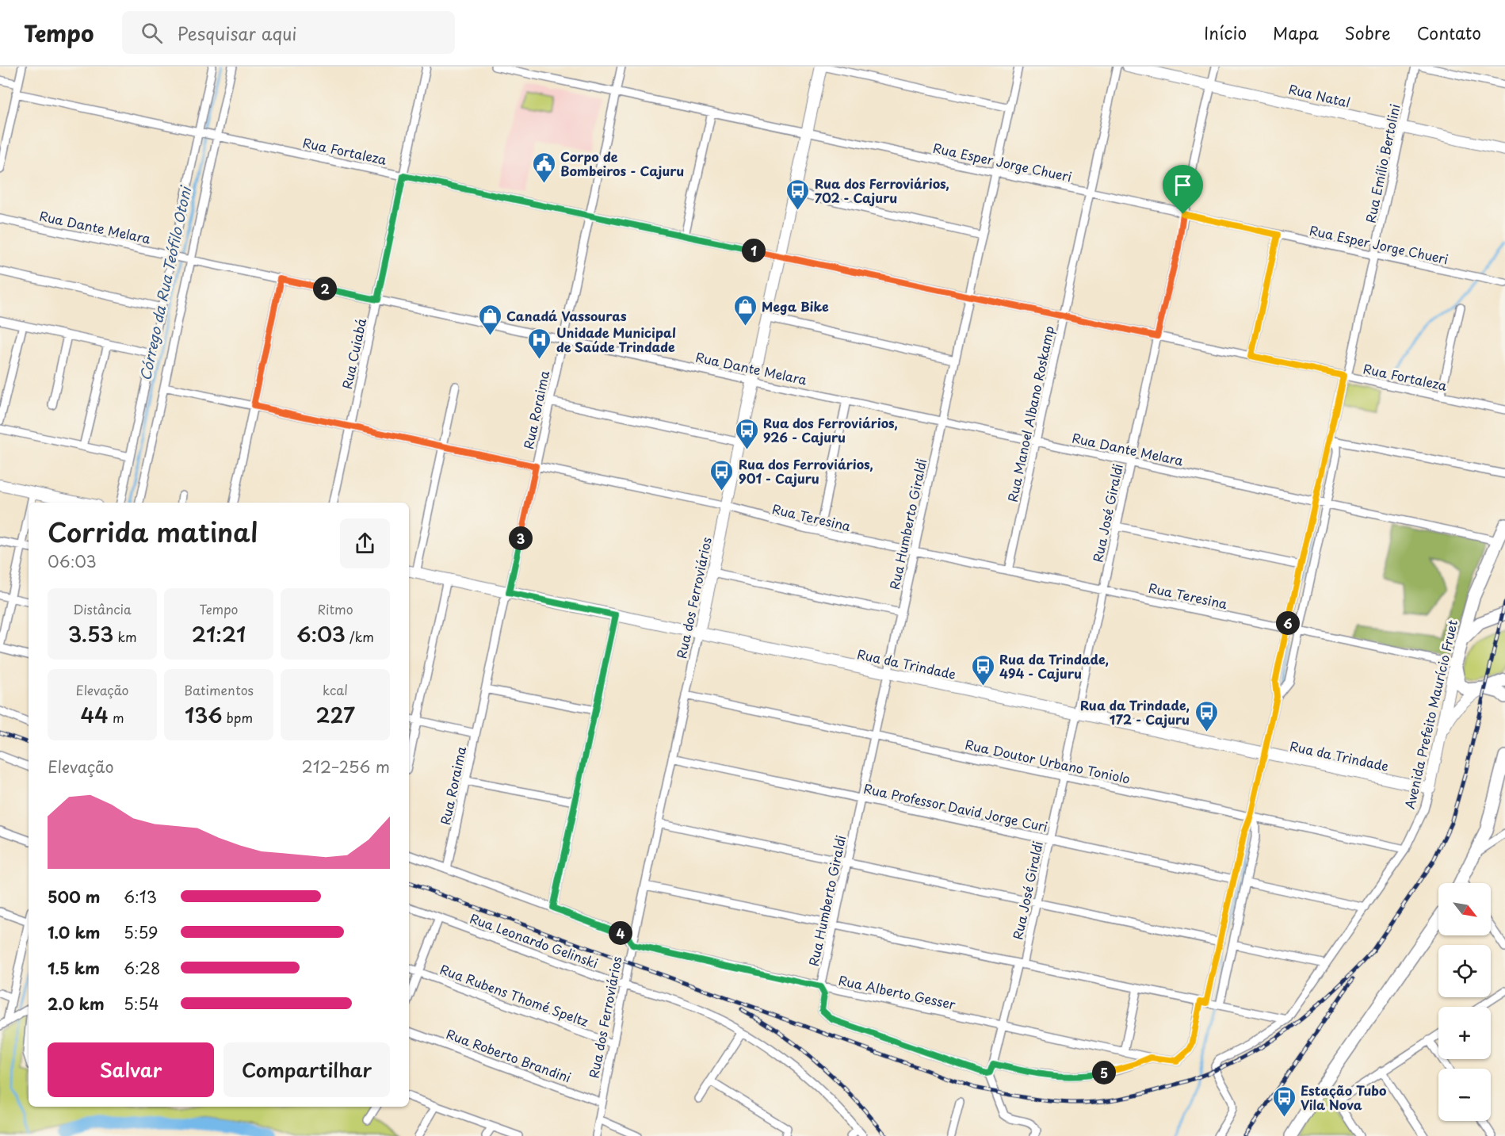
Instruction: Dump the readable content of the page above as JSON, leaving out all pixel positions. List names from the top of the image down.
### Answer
{
  "streets": {
    "main road": [
      "Rua Natal",
      "Rua dos Ferroviários",
      "Rua da Trindade",
      "Avenida Prefeito Maurício Fruet"
    ],
    "street": [
      "Rua Fortaleza",
      "Rua Esper Jorge Chueri",
      "Rua Emílio Bertolini",
      "Rua Dante Melara",
      "Rua Cuiabá",
      "Rua Roraima",
      "Rua Manoel Albano Roskamp",
      "Rua José Giraldi",
      "Rua Teresina",
      "Rua Humberto Giraldi",
      "Rua Doutor Urbano Toniolo",
      "Rua Professor David Jorge Curi",
      "Rua Leonardo Gelinski",
      "Rua Alberto Gesser",
      "Rua Rubens Thomé Speltz",
      "Rua Roberto Brandini"
    ]
  },
  "crossings": [
    ["Rua Natal", "Rua Emílio Bertolini"],
    ["Rua Natal", "Rua José Giraldi"],
    ["Rua Fortaleza", "Rua Emílio Bertolini"],
    ["Rua Fortaleza", "Rua Cuiabá"],
    ["Rua Fortaleza", "Rua Roraima"],
    ["Rua Fortaleza", "Rua Manoel Albano Roskamp"],
    ["Rua Fortaleza", "Rua José Giraldi"],
    ["Rua Fortaleza", "Rua Humberto Giraldi"],
    ["Rua Fortaleza", "Rua dos Ferroviários"],
    ["Rua Esper Jorge Chueri", "Rua Emílio Bertolini"],
    ["Rua Esper Jorge Chueri", "Rua Roraima"],
    ["Rua Esper Jorge Chueri", "Rua Manoel Albano Roskamp"],
    ["Rua Esper Jorge Chueri", "Rua José Giraldi"],
    ["Rua Esper Jorge Chueri", "Rua Humberto Giraldi"],
    ["Rua Esper Jorge Chueri", "Rua dos Ferroviários"],
    ["Rua Emílio Bertolini", "Rua Dante Melara"],
    ["Rua Emílio Bertolini", "Rua Teresina"],
    ["Rua Emílio Bertolini", "Rua da Trindade"],
    ["Rua Emílio Bertolini", "Rua Doutor Urbano Toniolo"],
    ["Rua Emílio Bertolini", "Rua Professor David Jorge Curi"],
    ["Rua Emílio Bertolini", "Rua Alberto Gesser"],
    ["Rua Dante Melara", "Rua Cuiabá"],
    ["Rua Dante Melara", "Rua Roraima"],
    ["Rua Dante Melara", "Rua Manoel Albano Roskamp"],
    ["Rua Dante Melara", "Rua José Giraldi"],
    ["Rua Dante Melara", "Rua Humberto Giraldi"],
    ["Rua Dante Melara", "Rua dos Ferroviários"],
    ["Rua Dante Melara", "Avenida Prefeito Maurício Fruet"],
    ["Rua Cuiabá", "Rua Teresina"],
    ["Rua Roraima", "Rua Teresina"],
    ["Rua Roraima", "Rua da Trindade"],
    ["Rua Roraima", "Rua Alberto Gesser"],
    ["Rua Manoel Albano Roskamp", "Rua Teresina"],
    ["Rua José Giraldi", "Rua Teresina"],
    ["Rua José Giraldi", "Rua Humberto Giraldi"],
    ["Rua José Giraldi", "Rua da Trindade"],
    ["Rua José Giraldi", "Rua Doutor Urbano Toniolo"],
    ["Rua José Giraldi", "Rua Professor David Jorge Curi"],
    ["Rua José Giraldi", "Rua Alberto Gesser"],
    ["Rua Teresina", "Rua Humberto Giraldi"],
    ["Rua Teresina", "Rua dos Ferroviários"],
    ["Rua Teresina", "Avenida Prefeito Maurício Fruet"],
    ["Rua Humberto Giraldi", "Rua da Trindade"],
    ["Rua Humberto Giraldi", "Rua Doutor Urbano Toniolo"],
    ["Rua Humberto Giraldi", "Rua Professor David Jorge Curi"],
    ["Rua Humberto Giraldi", "Rua Alberto Gesser"],
    ["Rua dos Ferroviários", "Rua da Trindade"],
    ["Rua dos Ferroviários", "Rua Doutor Urbano Toniolo"],
    ["Rua dos Ferroviários", "Rua Professor David Jorge Curi"],
    ["Rua dos Ferroviários", "Rua Leonardo Gelinski"],
    ["Rua dos Ferroviários", "Rua Alberto Gesser"],
    ["Rua dos Ferroviários", "Rua Rubens Thomé Speltz"],
    ["Rua dos Ferroviários", "Rua Roberto Brandini"],
    ["Rua da Trindade", "Avenida Prefeito Maurício Fruet"],
    ["Avenida Prefeito Maurício Fruet", "Rua Doutor Urbano Toniolo"]
  ],
  "water": ["Córrego da Rua Teófilo Otoni"],
  "places": {
    "public building": ["Corpo de Bombeiros - Cajuru"],
    "bus stop": [
      "Rua dos Ferroviários, 702 - Cajuru",
      "Rua dos Ferroviários, 926 - Cajuru",
      "Rua dos Ferroviários, 901 - Cajuru",
      "Rua da Trindade, 494 - Cajuru",
      "Rua da Trindade, 172 - Cajuru",
      "Estação Tubo Vila Nova"
    ],
    "shop": ["Mega Bike", "Canadá Vassouras"],
    "hospital": ["Unidade Municipal de Saúde Trindade"]
  },
  "north": "bottom right",
  "page": {
    "header": "Tempo",
    "search": "Pesquisar aqui",
    "nav": [
      "Início",
      "Mapa",
      "Sobre",
      "Contato"
    ],
    "pins": [
      "1",
      "2",
      "3",
      "6",
      "4",
      "5"
    ],
    "heading": ["Corrida matinal", "06:03"],
    "stats": [
      ["Distância", "3.53 km"],
      ["Tempo", "21:21"],
      ["Ritmo", "6:03 /km"],
      ["Elevação", "44 m"],
      ["Batimentos", "136 bpm"],
      ["kcal", "227"]
    ],
    "chart": ["Elevação", "212–256 m"],
    "list": [
      {
        "name": "500 m",
        "note": "6:13"
      },
      {
        "name": "1.0 km",
        "note": "5:59"
      },
      {
        "name": "1.5 km",
        "note": "6:28"
      },
      {
        "name": "2.0 km",
        "note": "5:54"
      }
    ],
    "map_buttons": ["+", "−"],
    "buttons": ["Salvar", "Compartilhar"]
  }
}
